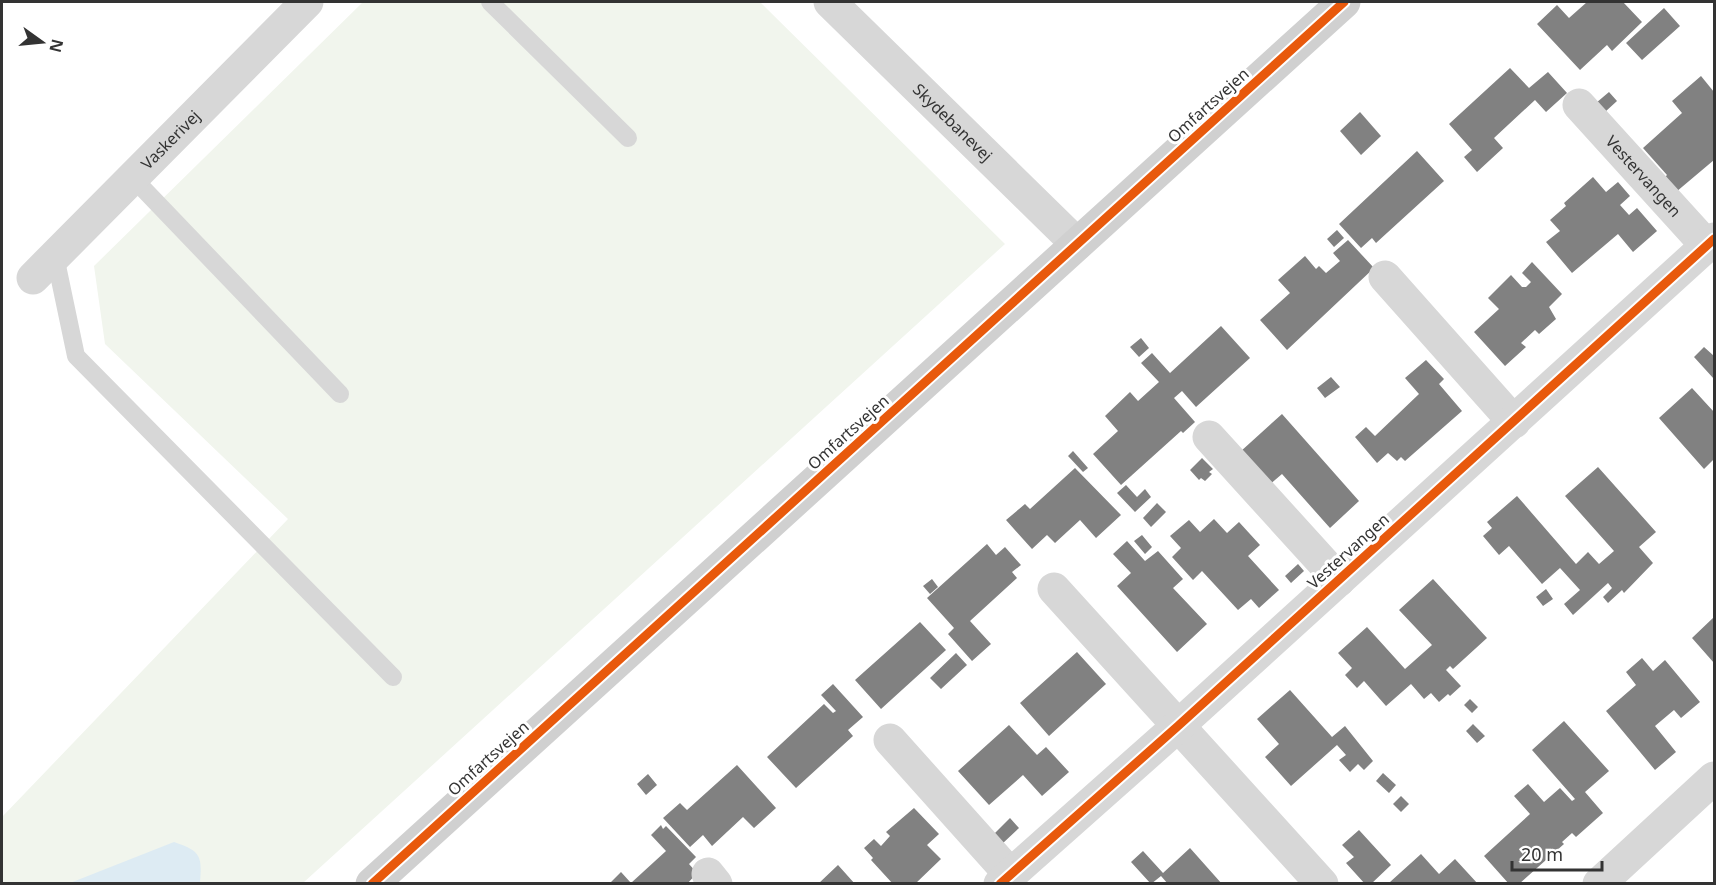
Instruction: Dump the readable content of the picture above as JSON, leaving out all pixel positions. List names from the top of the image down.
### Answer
{
  "streets": {
    "main road": ["Omfartsvejen"],
    "street": ["Skydebanevej", "Vaskerivej", "Vestervangen"]
  },
  "crossings": [
    ["Omfartsvejen", "Skydebanevej"]
  ],
  "scale_bar": "20 m",
  "north": "right"
}
